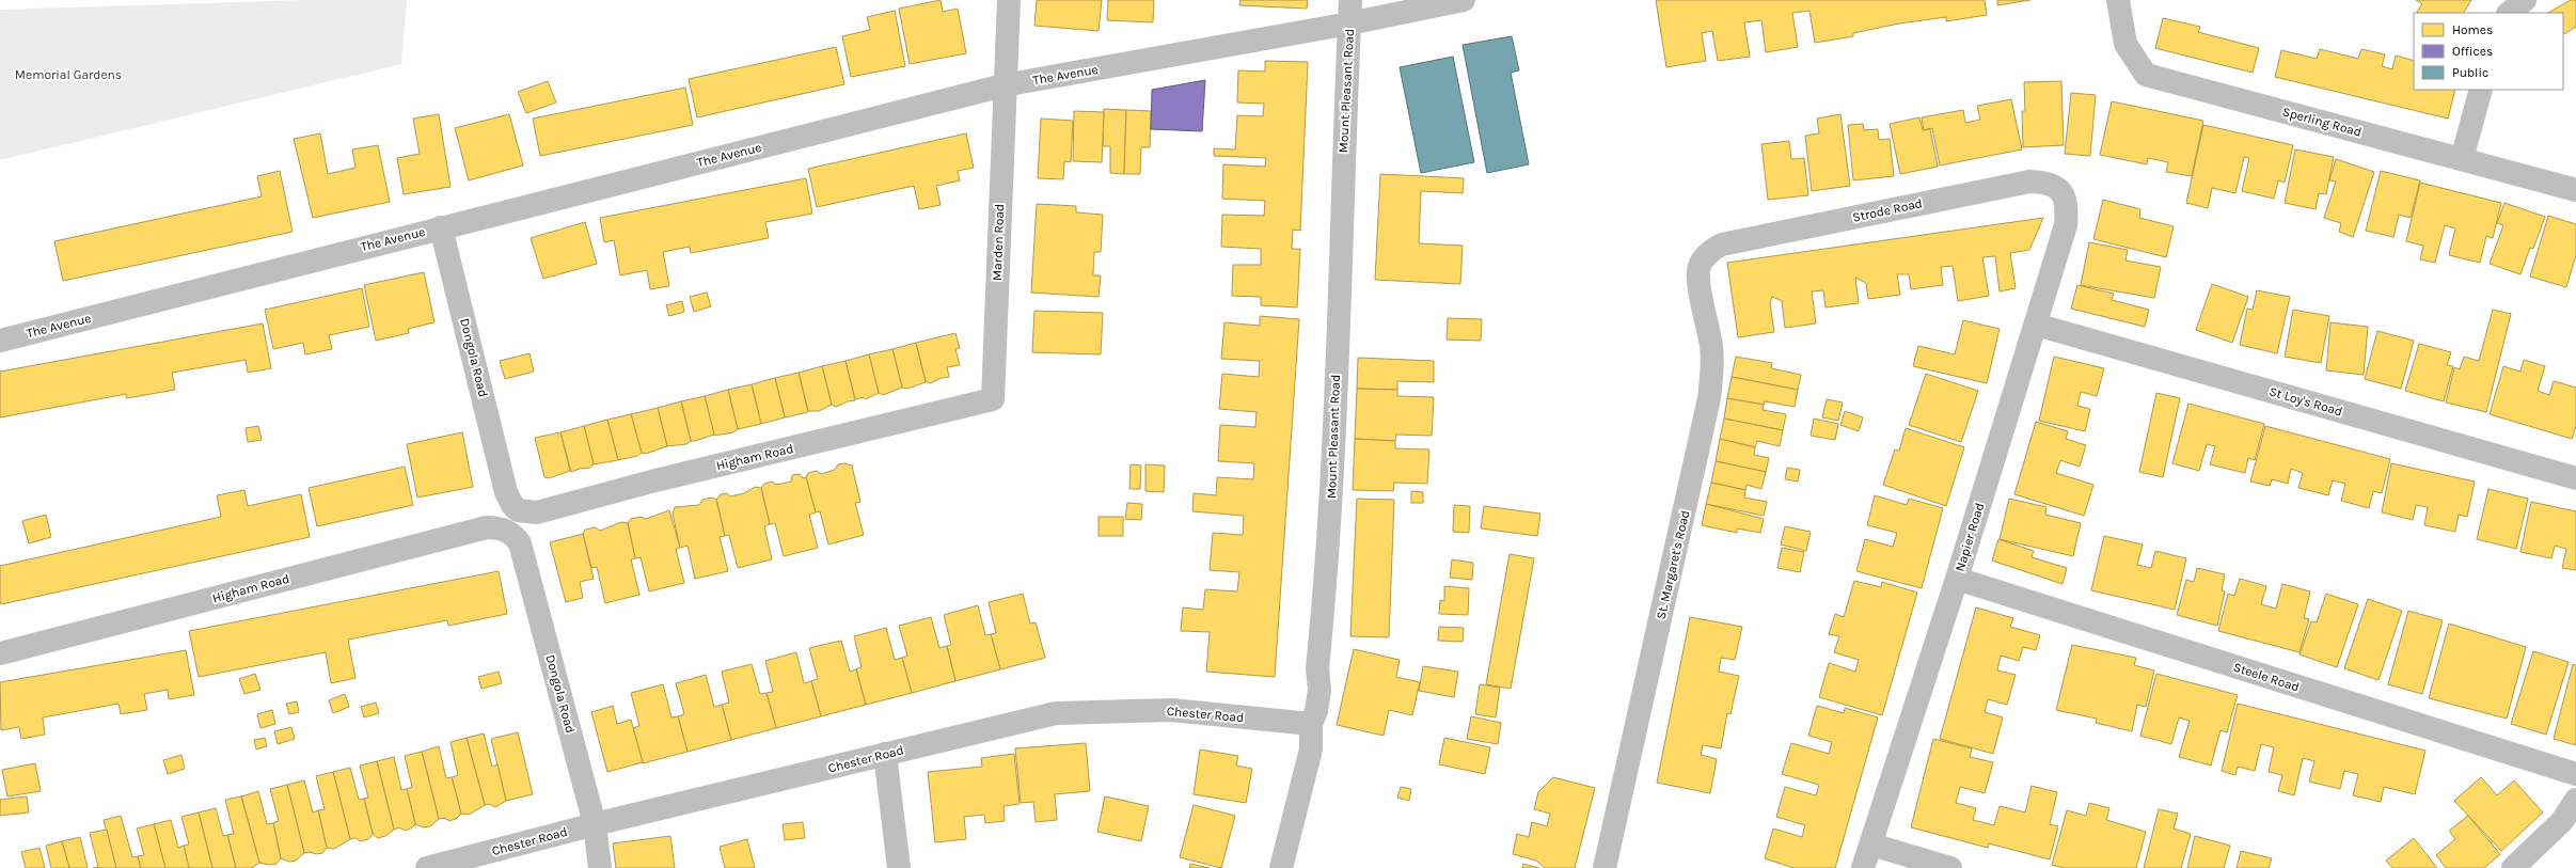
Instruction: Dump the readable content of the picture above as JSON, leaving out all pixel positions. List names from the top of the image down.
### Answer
{
  "streets": {
    "street": [
      "The Avenue",
      "Mount Pleasant Road",
      "Sperling Road",
      "Strode Road",
      "Marden Road",
      "Dongola Road",
      "St Loy's Road",
      "Higham Road",
      "Napier Road",
      "St. Margaret's Road",
      "Steele Road",
      "Chester Road"
    ]
  },
  "crossings": [
    ["The Avenue", "Mount Pleasant Road"],
    ["The Avenue", "Marden Road"],
    ["The Avenue", "Dongola Road"],
    ["Mount Pleasant Road", "Chester Road"],
    ["Strode Road", "Napier Road"],
    ["Strode Road", "St. Margaret's Road"],
    ["Marden Road", "Higham Road"],
    ["Dongola Road", "Higham Road"],
    ["Dongola Road", "Chester Road"],
    ["St Loy's Road", "Napier Road"],
    ["Napier Road", "Steele Road"]
  ],
  "parks": ["Memorial Gardens"],
  "legend": ["Homes", "Offices", "Public"]
}
